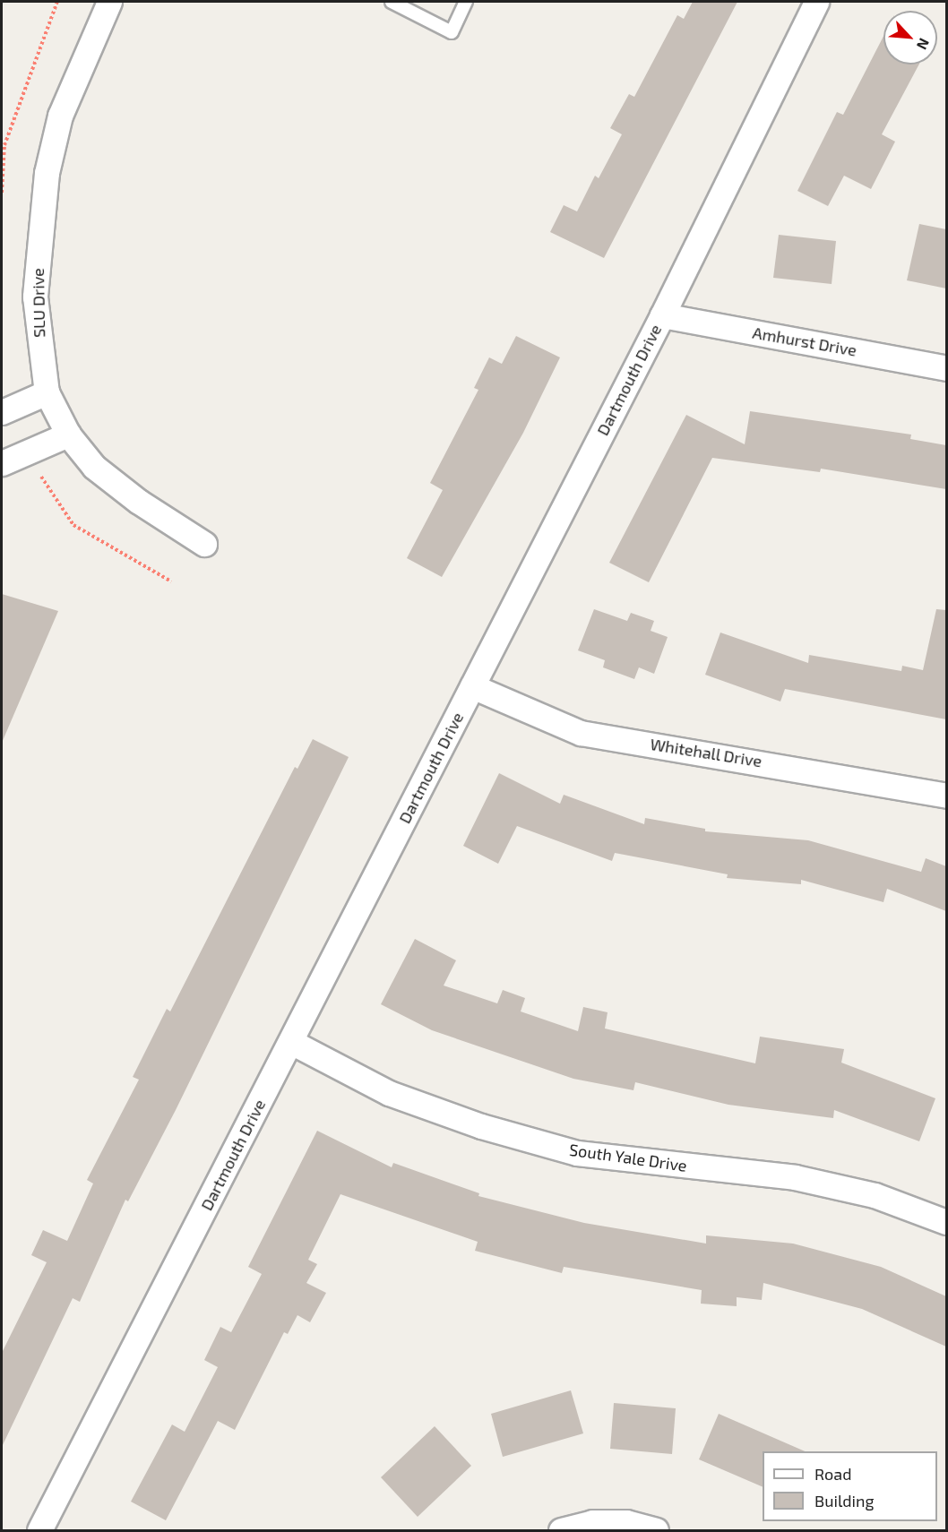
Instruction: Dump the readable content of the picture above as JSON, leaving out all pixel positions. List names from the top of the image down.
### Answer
{
  "streets": {
    "street": [
      "SLU Drive",
      "Amhurst Drive",
      "Dartmouth Drive",
      "Whitehall Drive",
      "South Yale Drive"
    ]
  },
  "crossings": [
    ["Amhurst Drive", "Dartmouth Drive"],
    ["Dartmouth Drive", "Whitehall Drive"],
    ["Dartmouth Drive", "South Yale Drive"]
  ],
  "legend": ["Road", "Building"],
  "north": "bottom right"
}
